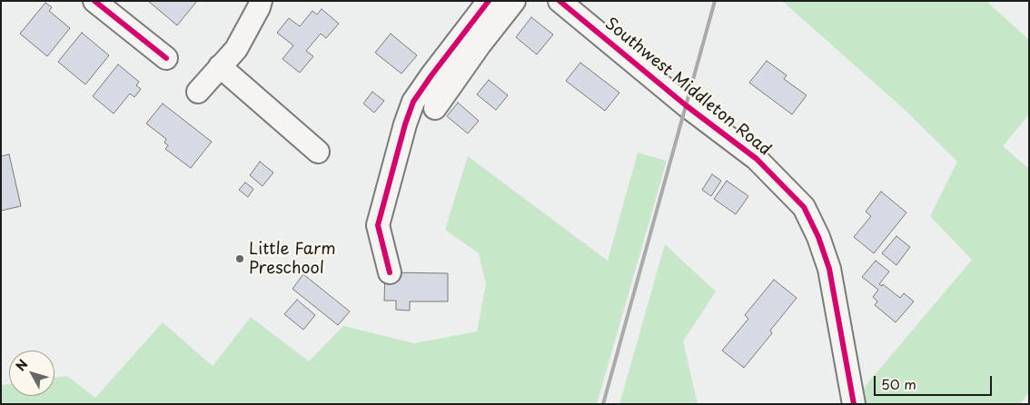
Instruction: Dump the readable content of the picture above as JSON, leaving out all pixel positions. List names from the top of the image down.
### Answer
{
  "streets": {
    "street": ["Southwest Middleton Road"]
  },
  "places": ["Little Farm Preschool"],
  "scale_bar": "50 m",
  "north": "top left"
}
